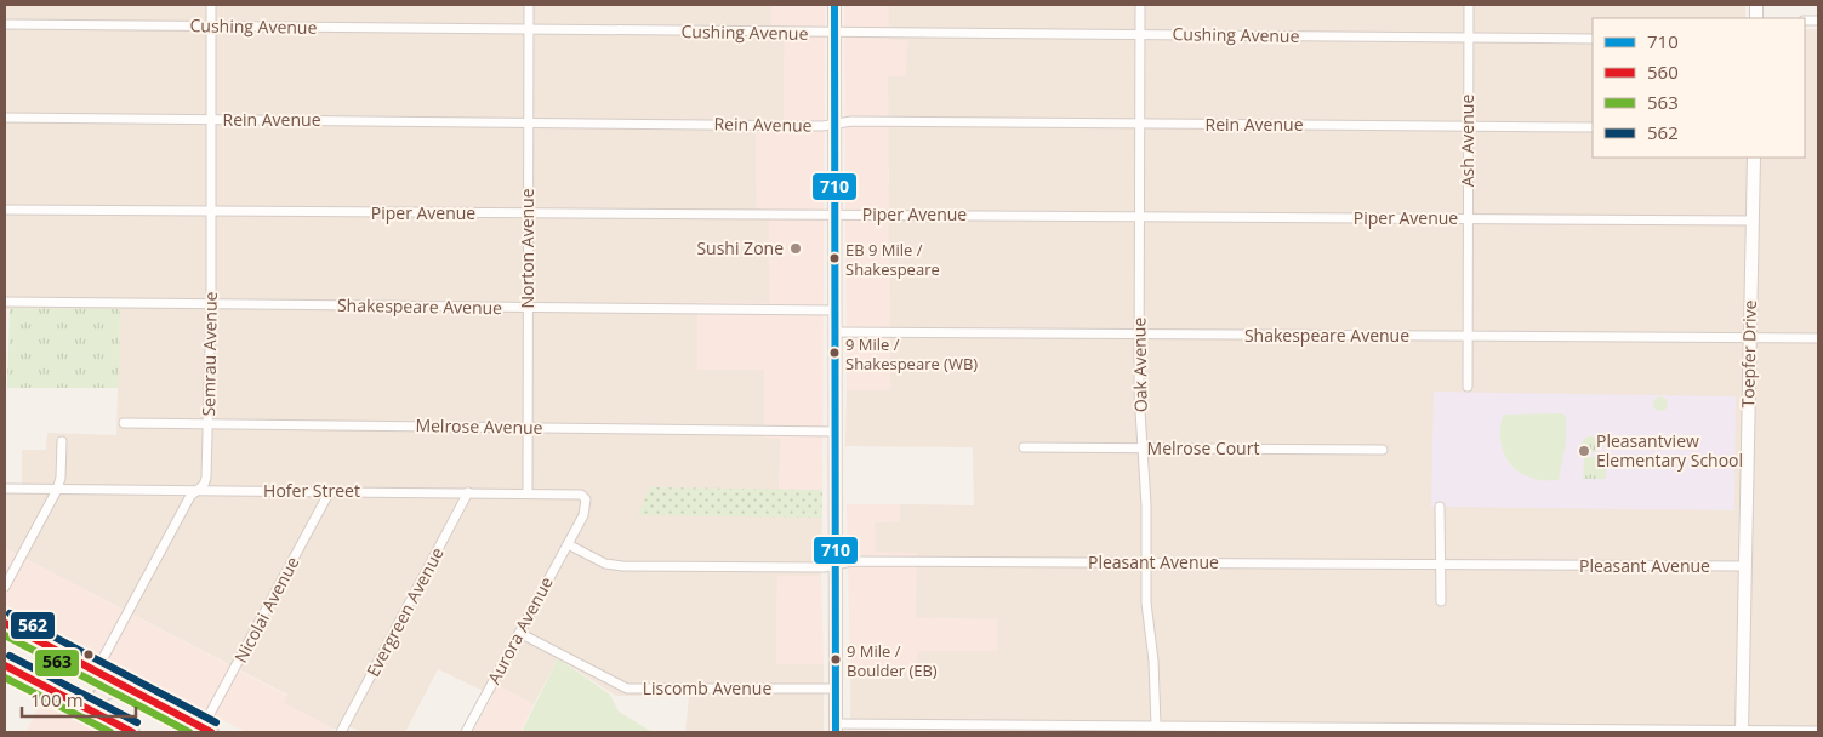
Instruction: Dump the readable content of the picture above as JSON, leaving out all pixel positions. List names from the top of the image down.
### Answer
{
  "streets": {
    "main road": ["Toepfer Drive"],
    "street": [
      "Cushing Avenue",
      "Rein Avenue",
      "Ash Avenue",
      "Piper Avenue",
      "Norton Avenue",
      "Shakespeare Avenue",
      "Semrau Avenue",
      "Oak Avenue",
      "Melrose Avenue",
      "Melrose Court",
      "Hofer Street",
      "Pleasant Avenue",
      "Nicolai Avenue",
      "Evergreen Avenue",
      "Aurora Avenue",
      "Liscomb Avenue"
    ]
  },
  "crossings": [
    ["Cushing Avenue", "Ash Avenue"],
    ["Cushing Avenue", "Norton Avenue"],
    ["Cushing Avenue", "Semrau Avenue"],
    ["Cushing Avenue", "Oak Avenue"],
    ["Rein Avenue", "Ash Avenue"],
    ["Rein Avenue", "Norton Avenue"],
    ["Rein Avenue", "Semrau Avenue"],
    ["Rein Avenue", "Oak Avenue"],
    ["Ash Avenue", "Piper Avenue"],
    ["Ash Avenue", "Shakespeare Avenue"],
    ["Piper Avenue", "Norton Avenue"],
    ["Piper Avenue", "Semrau Avenue"],
    ["Piper Avenue", "Toepfer Drive"],
    ["Piper Avenue", "Oak Avenue"],
    ["Norton Avenue", "Shakespeare Avenue"],
    ["Norton Avenue", "Melrose Avenue"],
    ["Norton Avenue", "Hofer Street"],
    ["Shakespeare Avenue", "Semrau Avenue"],
    ["Shakespeare Avenue", "Toepfer Drive"],
    ["Shakespeare Avenue", "Oak Avenue"],
    ["Semrau Avenue", "Melrose Avenue"],
    ["Semrau Avenue", "Hofer Street"],
    ["Toepfer Drive", "Pleasant Avenue"],
    ["Oak Avenue", "Melrose Court"],
    ["Oak Avenue", "Pleasant Avenue"],
    ["Hofer Street", "Nicolai Avenue"],
    ["Hofer Street", "Evergreen Avenue"],
    ["Hofer Street", "Aurora Avenue"],
    ["Pleasant Avenue", "Aurora Avenue"],
    ["Aurora Avenue", "Liscomb Avenue"]
  ],
  "places": [
    "Sushi Zone",
    "EB 9 Mile / Shakespeare",
    "9 Mile / Shakespeare (WB)",
    "Pleasantview Elementary School",
    "9 Mile / Boulder (EB)"
  ],
  "lines": [
    "transit line 710",
    "transit line 562",
    "transit line 560",
    "transit line 563"
  ],
  "legend": [
    "710",
    "560",
    "563",
    "562"
  ],
  "scale_bar": "100 m"
}
